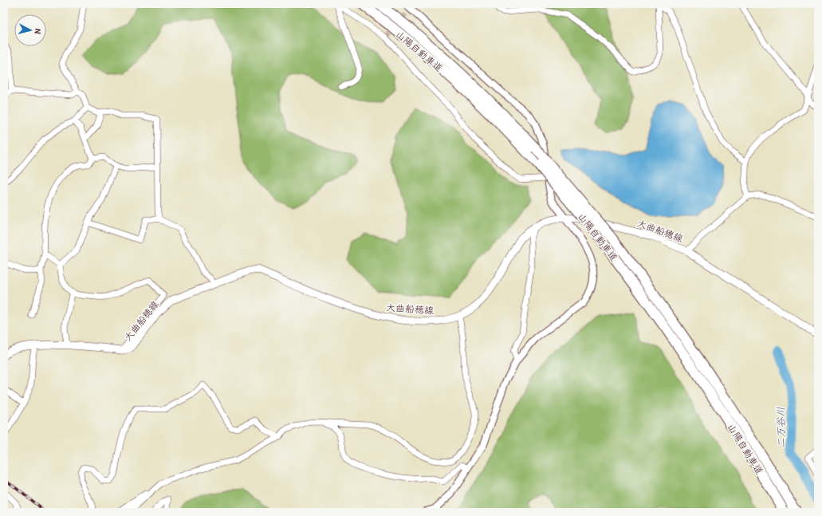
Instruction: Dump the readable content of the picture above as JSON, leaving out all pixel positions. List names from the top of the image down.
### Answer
{
  "streets": {
    "highway": ["山陽自動車道"],
    "main road": ["大曲船穂線"]
  },
  "water": ["二万谷川"],
  "north": "right"
}
